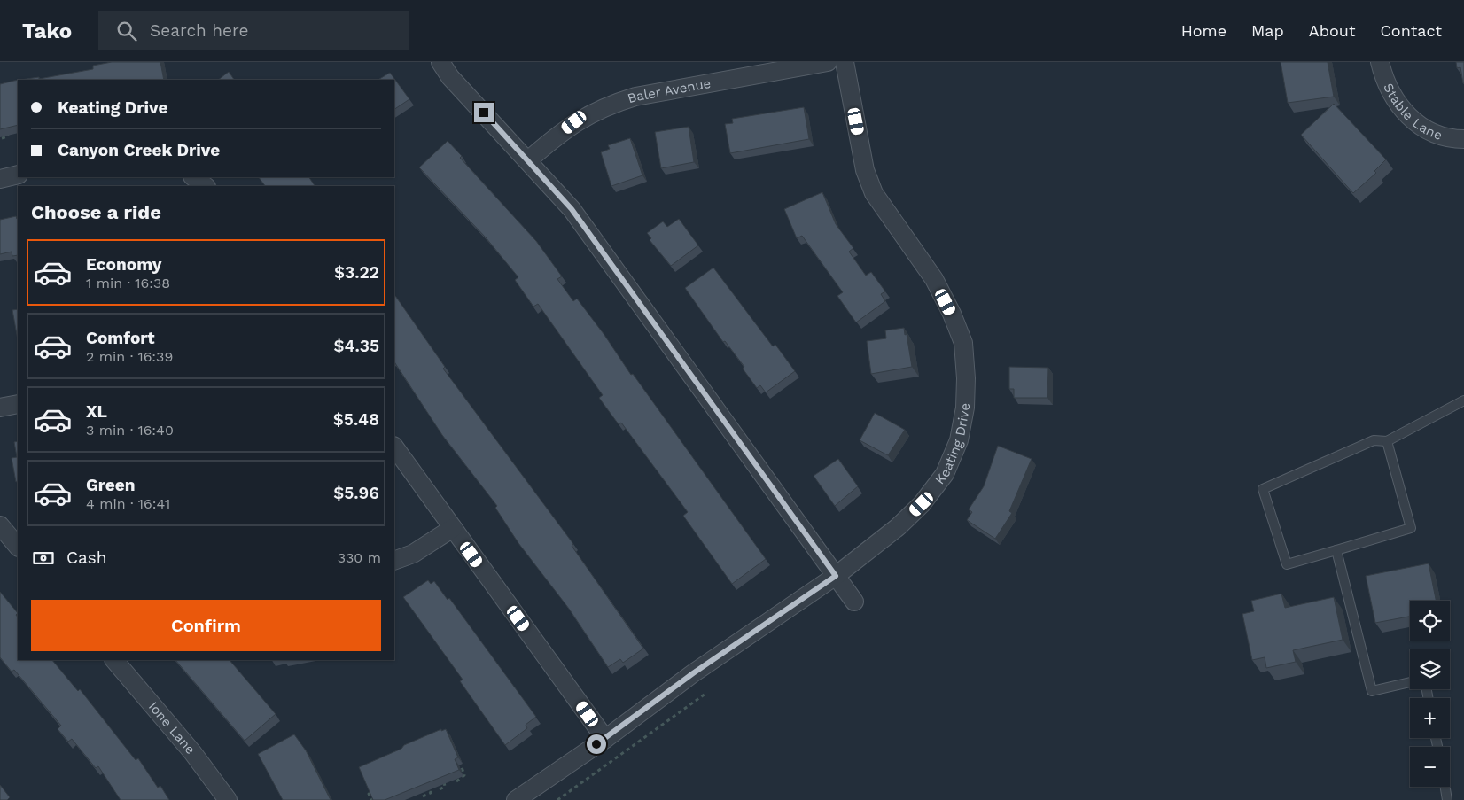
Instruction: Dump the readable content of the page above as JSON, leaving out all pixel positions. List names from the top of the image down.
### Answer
{
  "streets": {
    "street": [
      "Baler Avenue",
      "Stable Lane",
      "Keating Drive",
      "Ione Lane"
    ]
  },
  "page": {
    "header": "Tako",
    "search": "Search here",
    "nav": [
      "Home",
      "Map",
      "About",
      "Contact"
    ],
    "banner": ["Keating Drive", "Canyon Creek Drive"],
    "heading": "Choose a ride",
    "list": [
      {
        "name": "Economy",
        "note": "1 min · 16:38",
        "value": "$3.22"
      },
      {
        "name": "Comfort",
        "note": "2 min · 16:39",
        "value": "$4.35"
      },
      {
        "name": "XL",
        "note": "3 min · 16:40",
        "value": "$5.48"
      },
      {
        "name": "Green",
        "note": "4 min · 16:41",
        "value": "$5.96"
      }
    ],
    "pay": ["Cash", "330 m"],
    "buttons": "Confirm",
    "map_buttons": ["+", "−"]
  }
}
